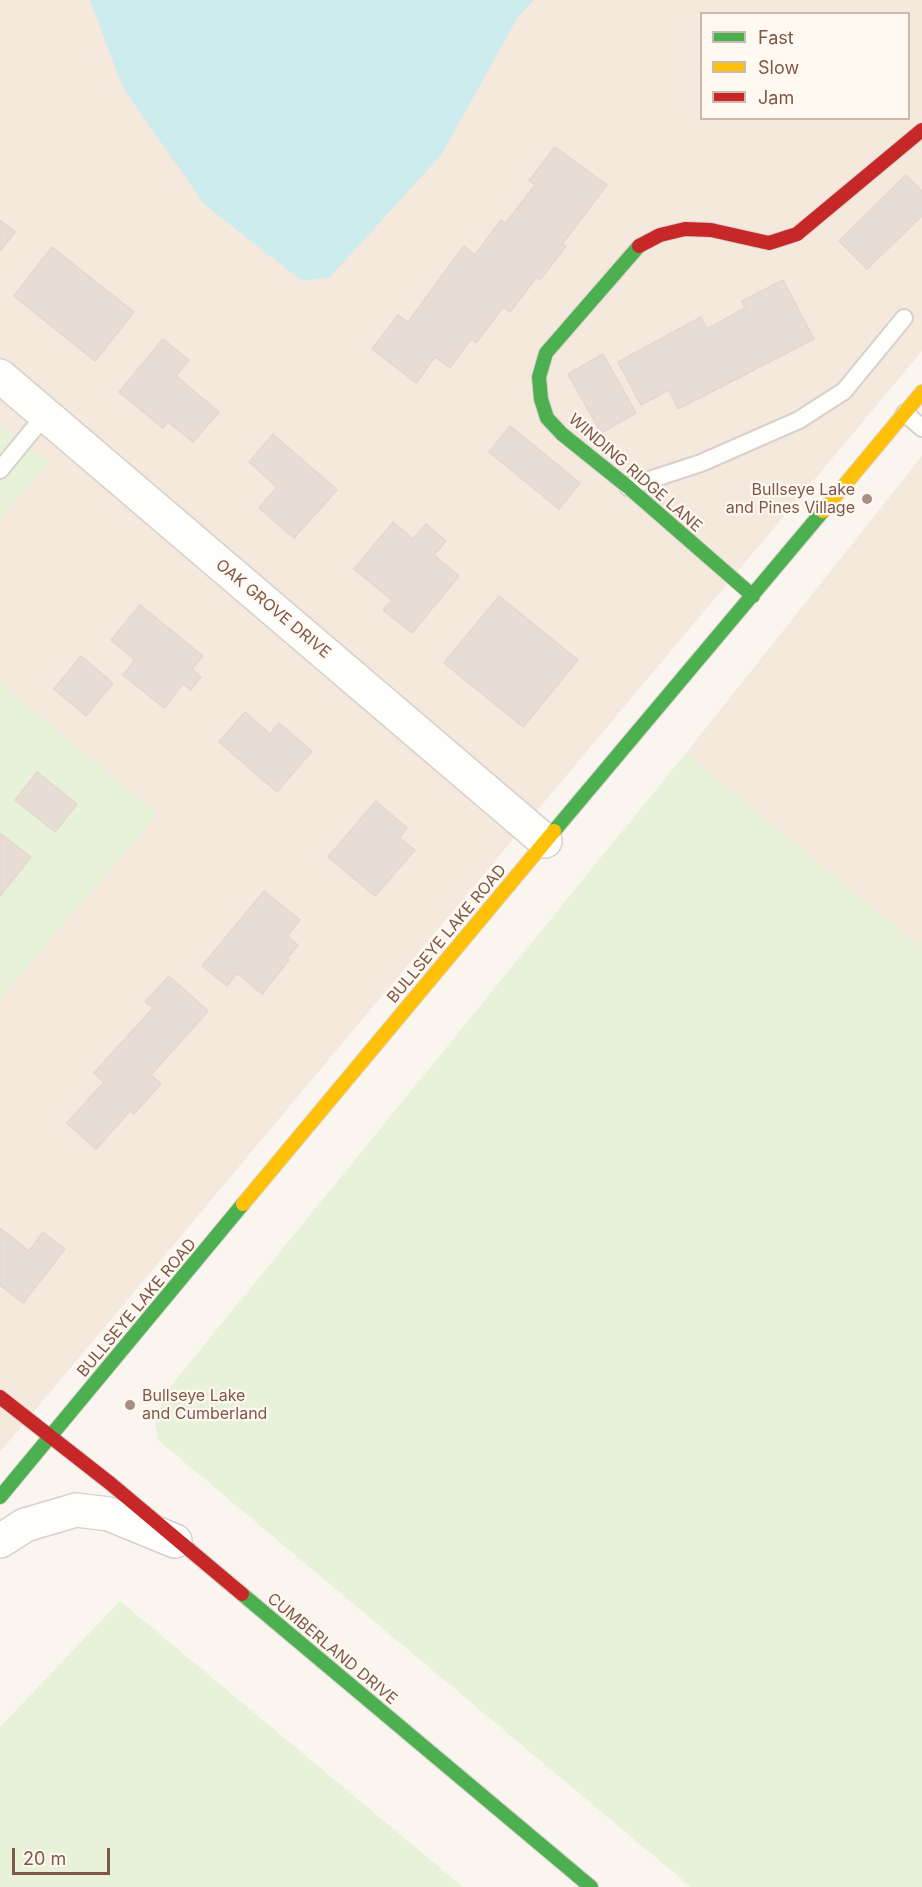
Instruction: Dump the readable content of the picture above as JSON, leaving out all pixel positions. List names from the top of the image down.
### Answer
{
  "streets": {
    "street": [
      "WINDING RIDGE LANE",
      "OAK GROVE DRIVE",
      "BULLSEYE LAKE ROAD",
      "CUMBERLAND DRIVE"
    ]
  },
  "crossings": [
    ["WINDING RIDGE LANE", "BULLSEYE LAKE ROAD"],
    ["OAK GROVE DRIVE", "BULLSEYE LAKE ROAD"],
    ["BULLSEYE LAKE ROAD", "CUMBERLAND DRIVE"]
  ],
  "places": ["Bullseye Lake and Pines Village", "Bullseye Lake and Cumberland"],
  "legend": ["Fast", "Slow", "Jam"],
  "scale_bar": "20 m"
}
